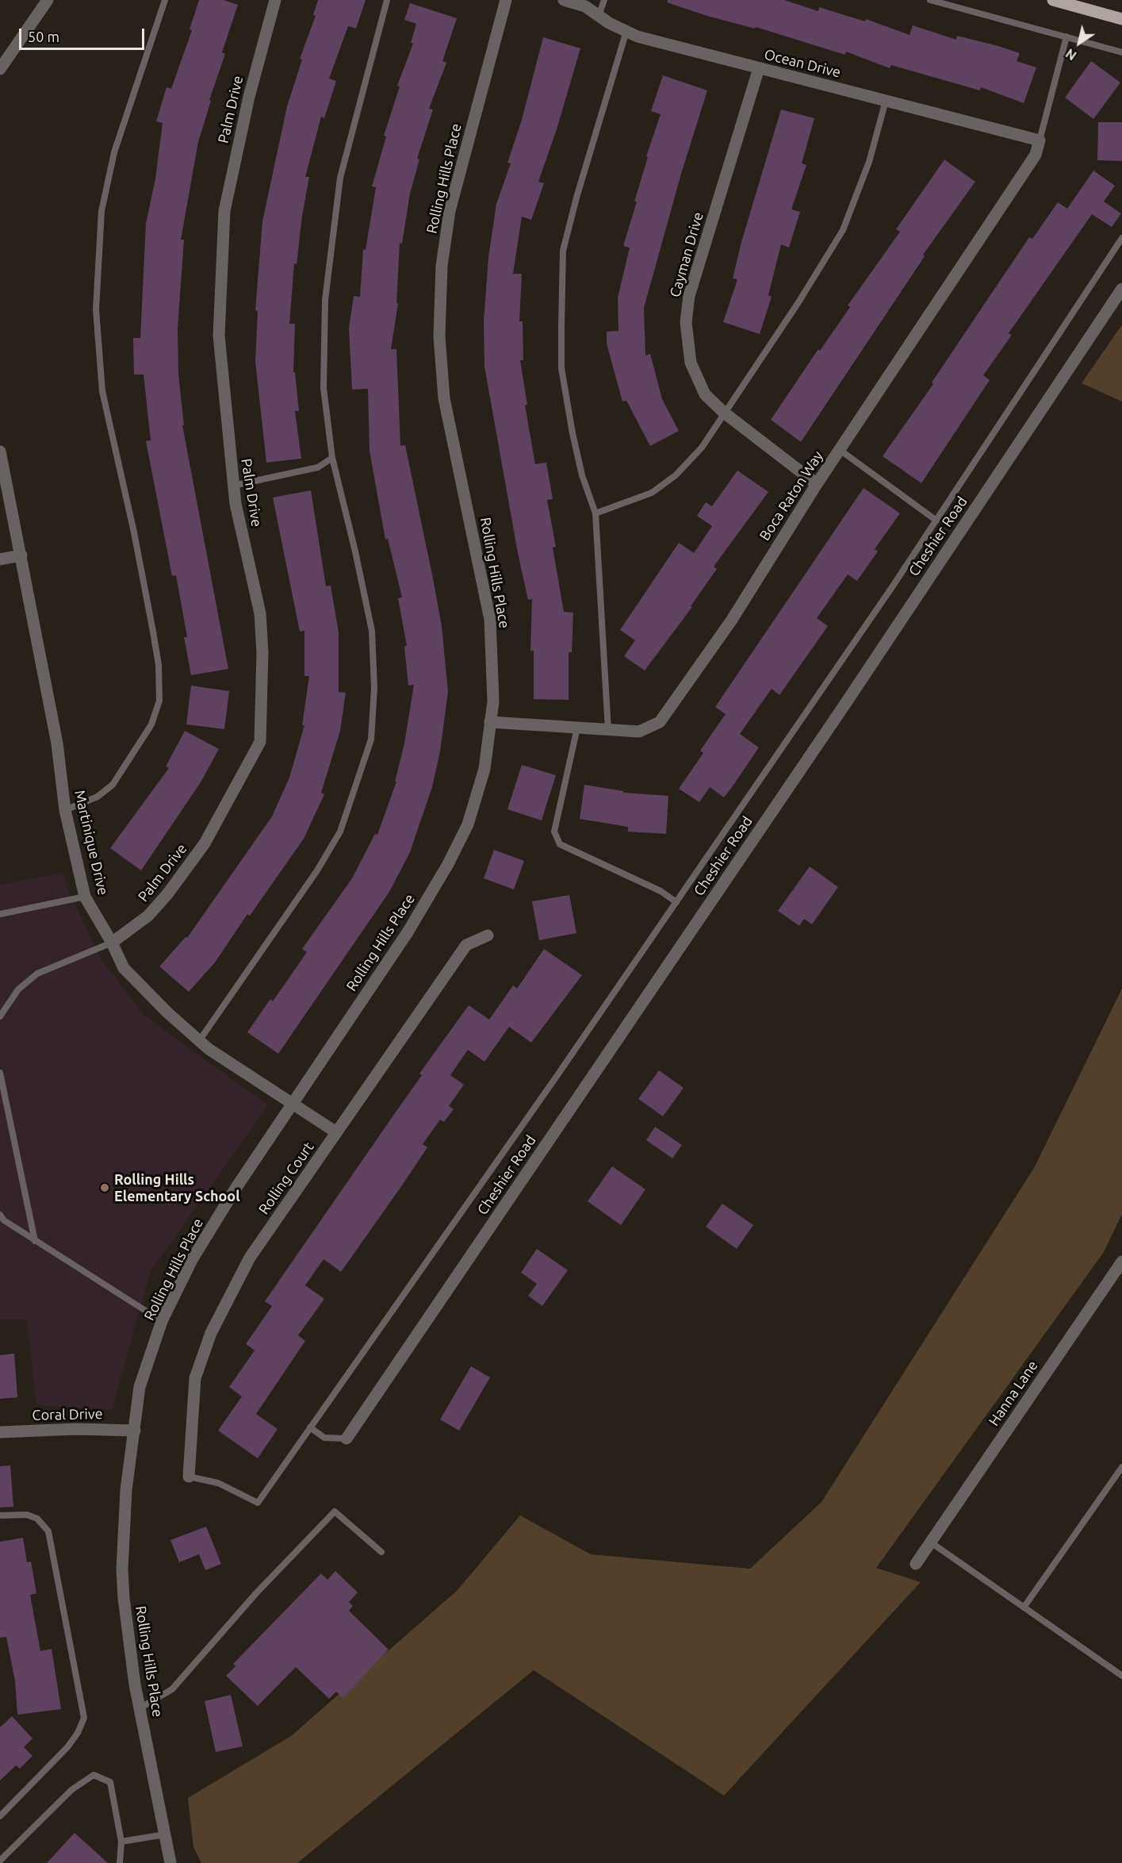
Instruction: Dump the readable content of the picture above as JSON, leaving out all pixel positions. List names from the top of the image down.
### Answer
{
  "streets": {
    "street": [
      "Ocean Drive",
      "Palm Drive",
      "Rolling Hills Place",
      "Cayman Drive",
      "Boca Raton Way",
      "Cheshier Road",
      "Martinique Drive",
      "Rolling Court",
      "Hanna Lane",
      "Coral Drive"
    ]
  },
  "crossings": [
    ["Ocean Drive", "Cayman Drive"],
    ["Ocean Drive", "Boca Raton Way"],
    ["Palm Drive", "Martinique Drive"],
    ["Rolling Hills Place", "Boca Raton Way"],
    ["Rolling Hills Place", "Martinique Drive"],
    ["Rolling Hills Place", "Coral Drive"],
    ["Cayman Drive", "Boca Raton Way"],
    ["Martinique Drive", "Rolling Court"]
  ],
  "places": ["Rolling Hills Elementary School"],
  "scale_bar": "50 m",
  "north": "bottom left"
}
